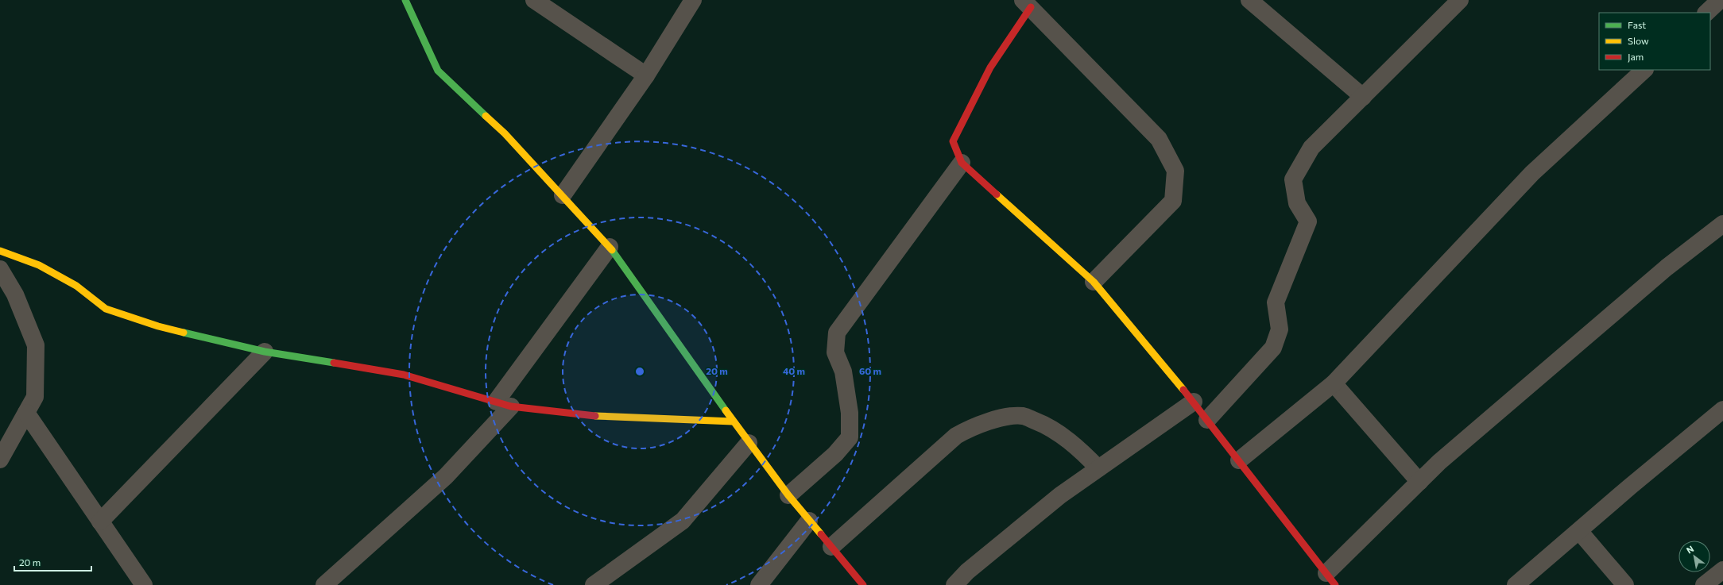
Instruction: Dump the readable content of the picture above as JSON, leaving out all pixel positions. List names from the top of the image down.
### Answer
{
  "legend": ["Fast", "Slow", "Jam"],
  "scale_bar": "20 m",
  "north": "top left",
  "rings": ["20 m", "40 m", "60 m"]
}
